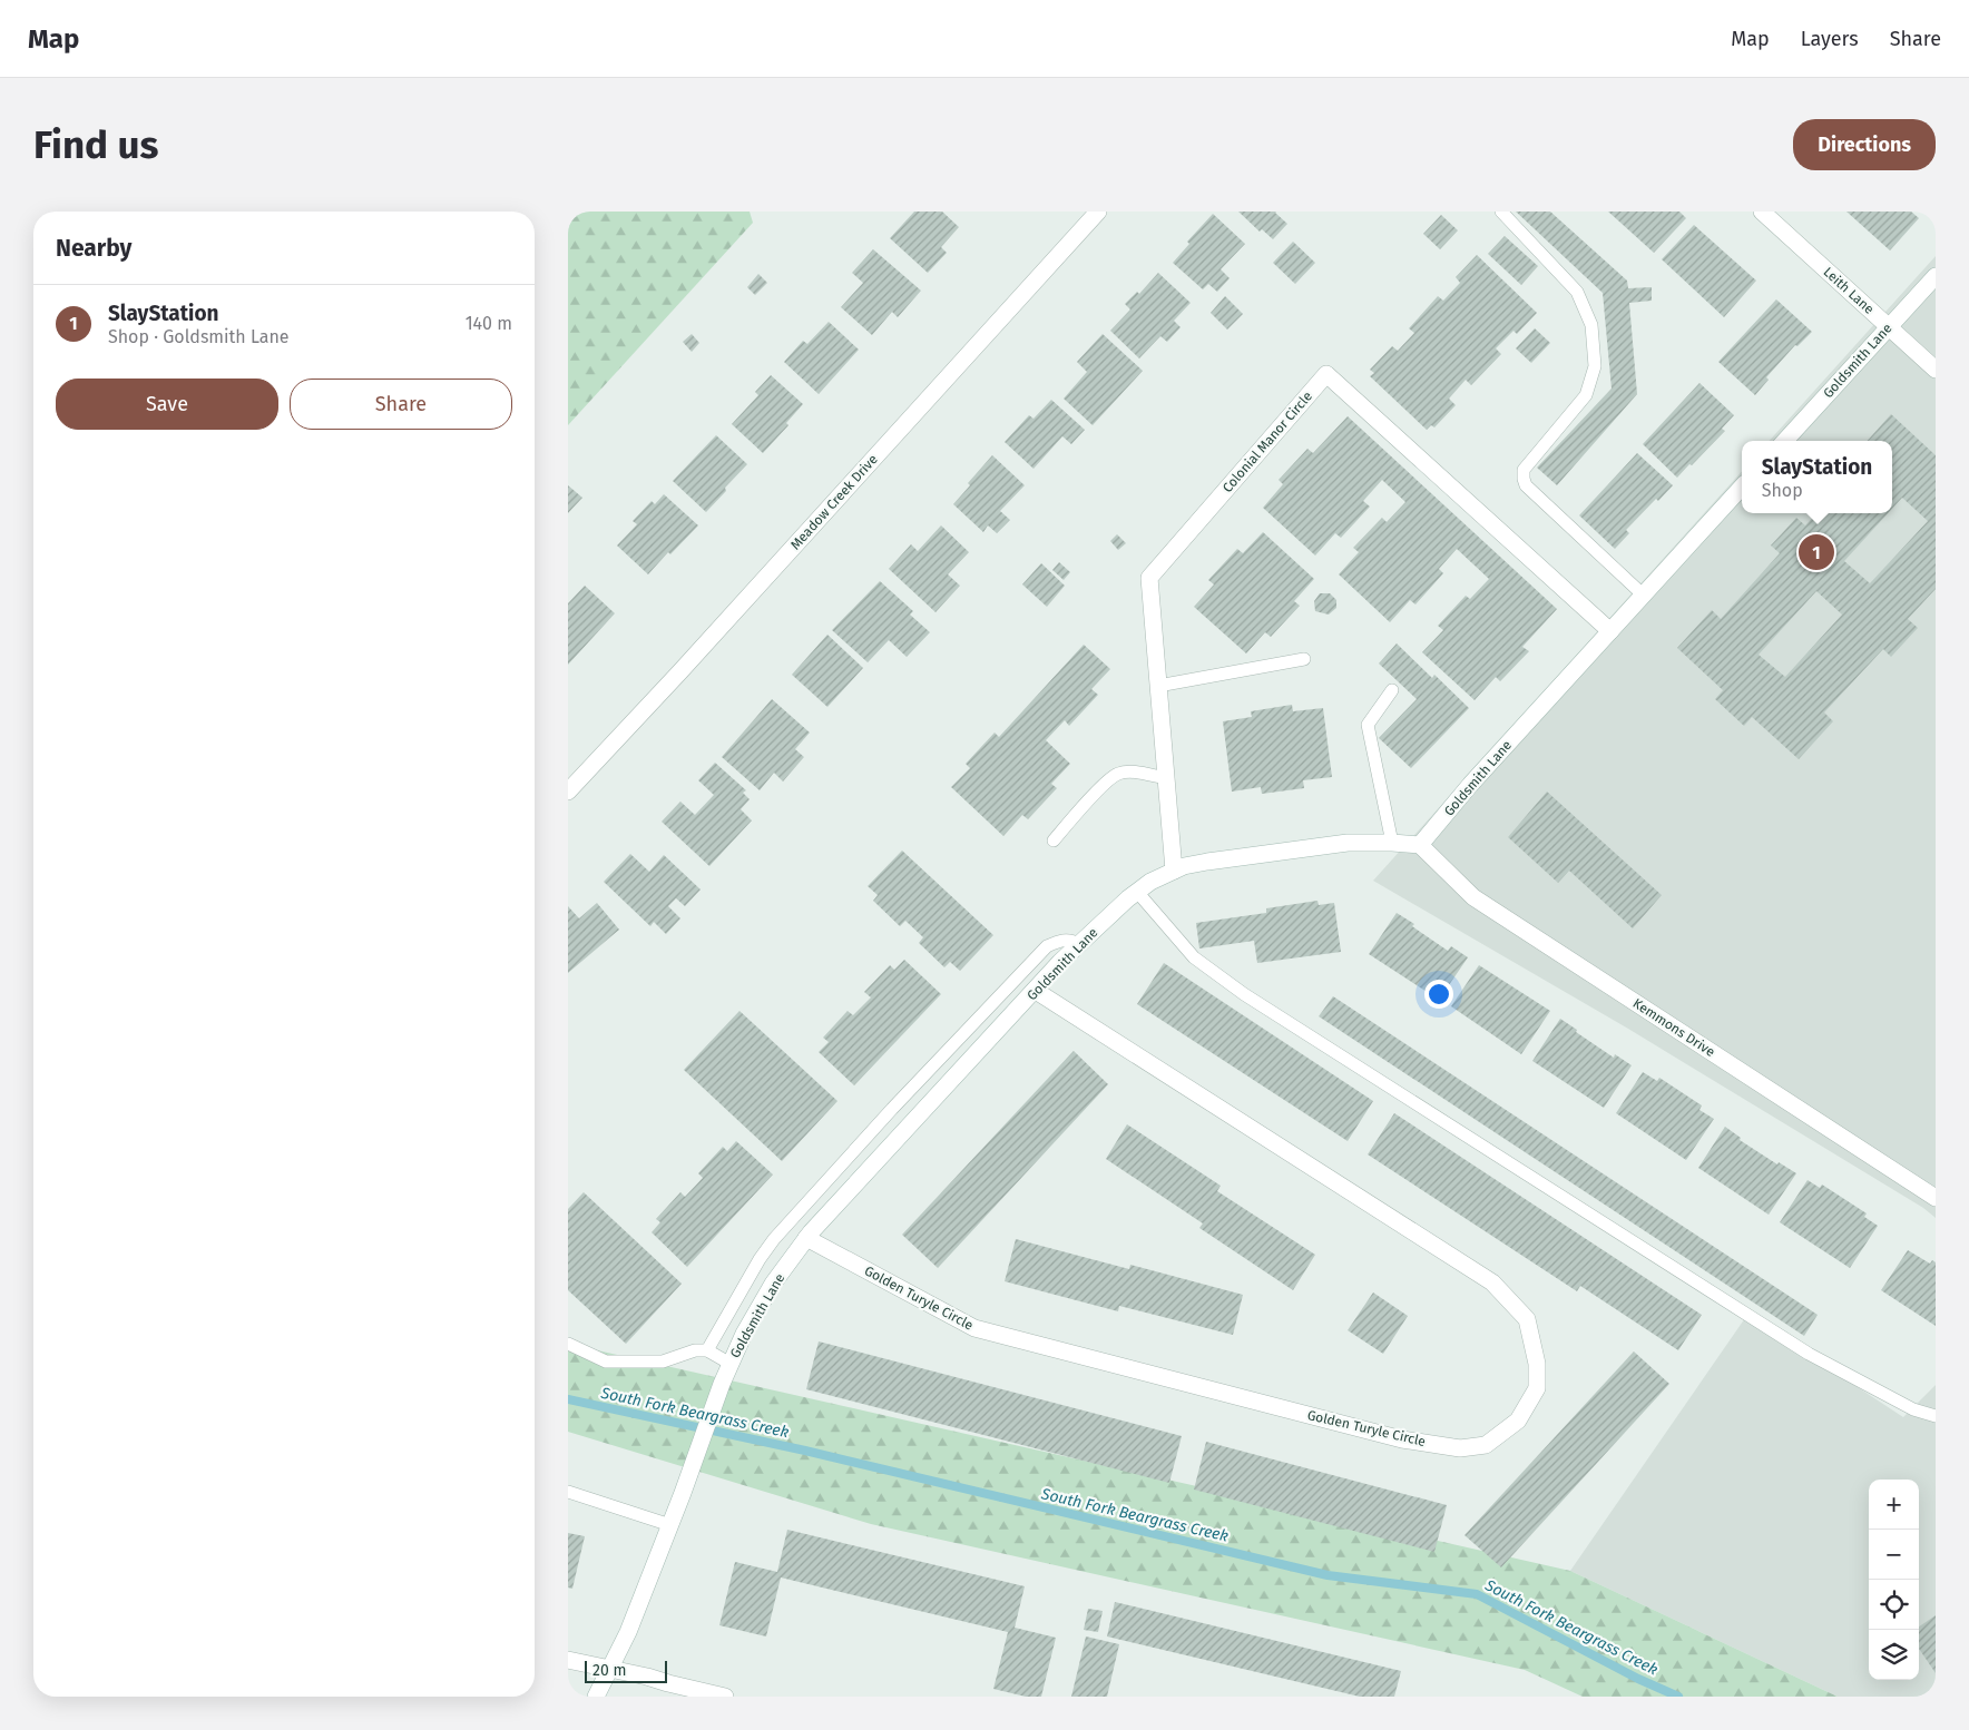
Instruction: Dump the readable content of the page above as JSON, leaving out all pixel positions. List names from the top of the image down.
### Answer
{
  "streets": {
    "street": [
      "Leith Lane",
      "Goldsmith Lane",
      "Colonial Manor Circle",
      "Meadow Creek Drive",
      "Kemmons Drive",
      "Golden Turyle Circle"
    ]
  },
  "crossings": [
    ["Leith Lane", "Goldsmith Lane"],
    ["Goldsmith Lane", "Colonial Manor Circle"],
    ["Goldsmith Lane", "Kemmons Drive"],
    ["Goldsmith Lane", "Golden Turyle Circle"]
  ],
  "water": ["South Fork Beargrass Creek"],
  "scale_bar": "20 m",
  "page": {
    "header": "Map",
    "nav": ["Map", "Layers", "Share"],
    "buttons": [
      "Directions",
      ["Save", "Share"]
    ],
    "title": "Find us",
    "heading": "Nearby",
    "list": [
      {
        "mark": "1",
        "name": "SlayStation",
        "note": "Shop · Goldsmith Lane",
        "value": "140 m"
      }
    ],
    "popup": ["SlayStation", "Shop"],
    "pins": "1",
    "map_buttons": ["+", "−"],
    "scale": "20 m"
  }
}
